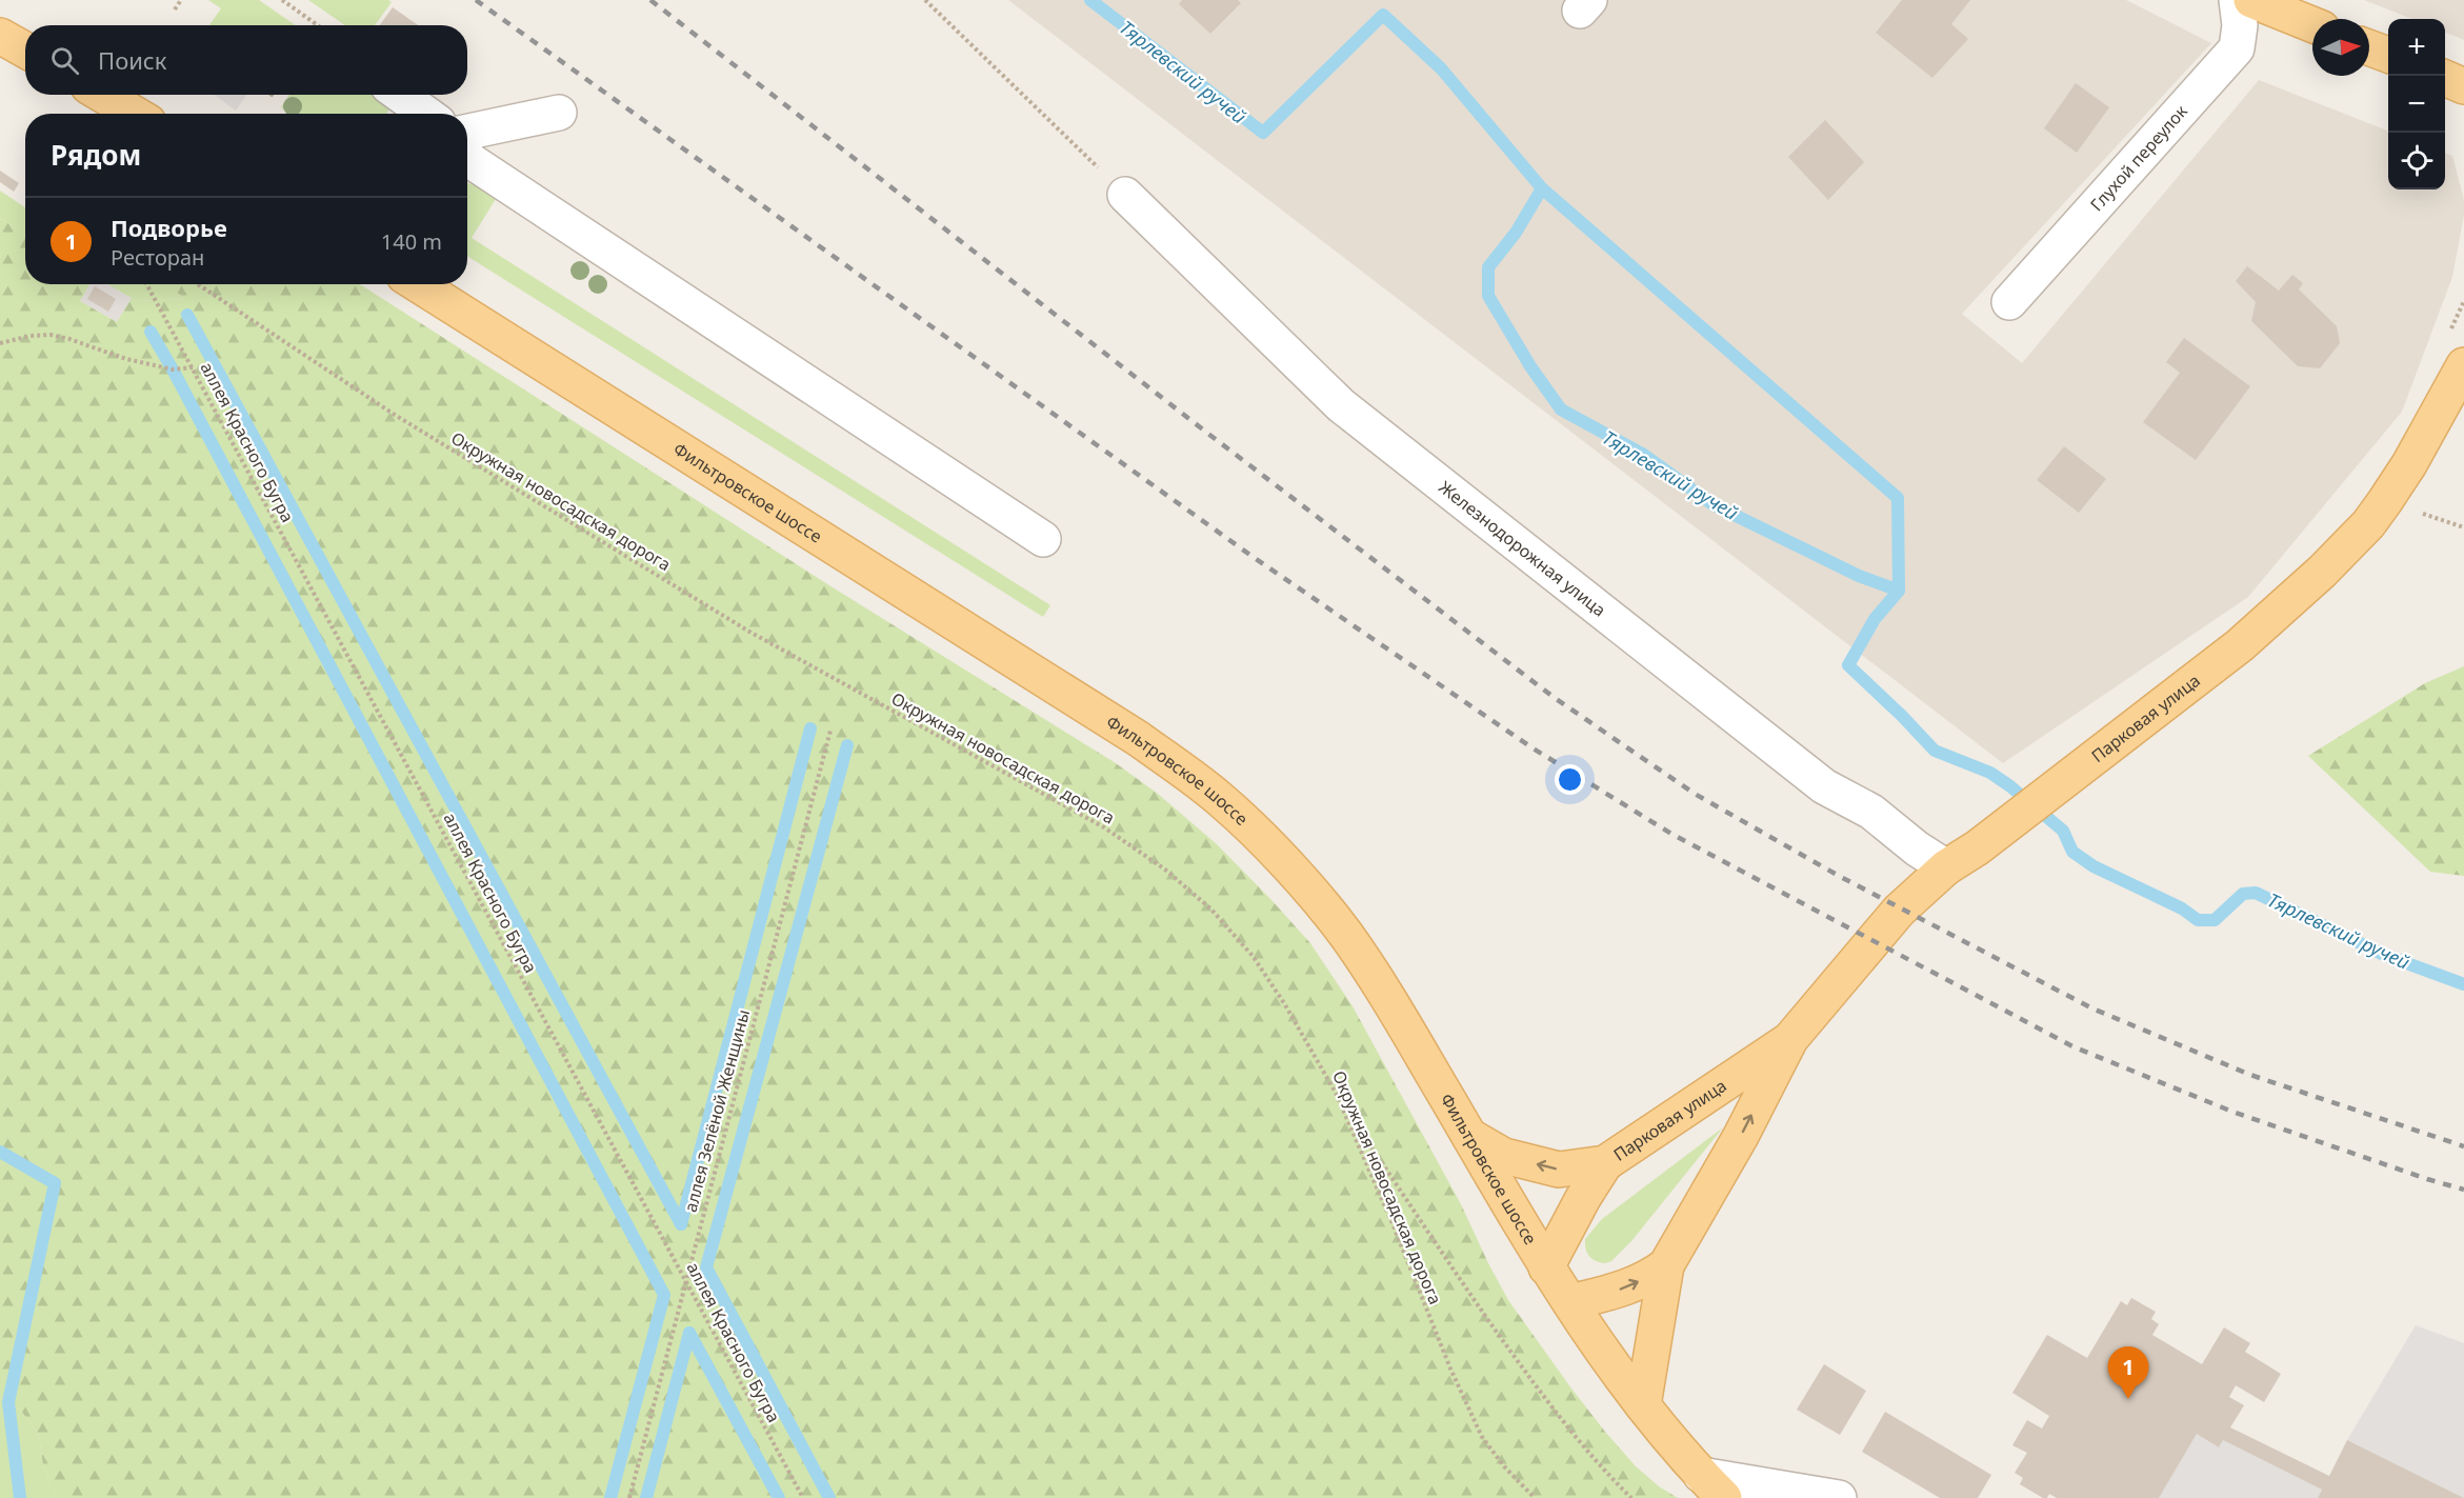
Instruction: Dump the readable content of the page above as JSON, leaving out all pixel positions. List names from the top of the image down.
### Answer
{
  "streets": {
    "main road": ["Фильтровское шоссе", "Парковая улица"],
    "street": ["Глухой переулок", "Железнодорожная улица"],
    "path": ["аллея Красного Бугра", "Окружная новосадская дорога", "аллея Зелёной Женщины"]
  },
  "crossings": [
    ["аллея Красного Бугра", "аллея Зелёной Женщины"],
    ["Фильтровское шоссе", "Парковая улица"],
    ["Железнодорожная улица", "Парковая улица"]
  ],
  "water": ["Тярлевский ручей"],
  "north": "right",
  "page": {
    "map_buttons": ["+", "−"],
    "search": "Поиск",
    "heading": "Рядом",
    "list": [
      {
        "mark": "1",
        "name": "Подворье",
        "note": "Ресторан",
        "value": "140 m"
      }
    ],
    "pins": "1"
  }
}
